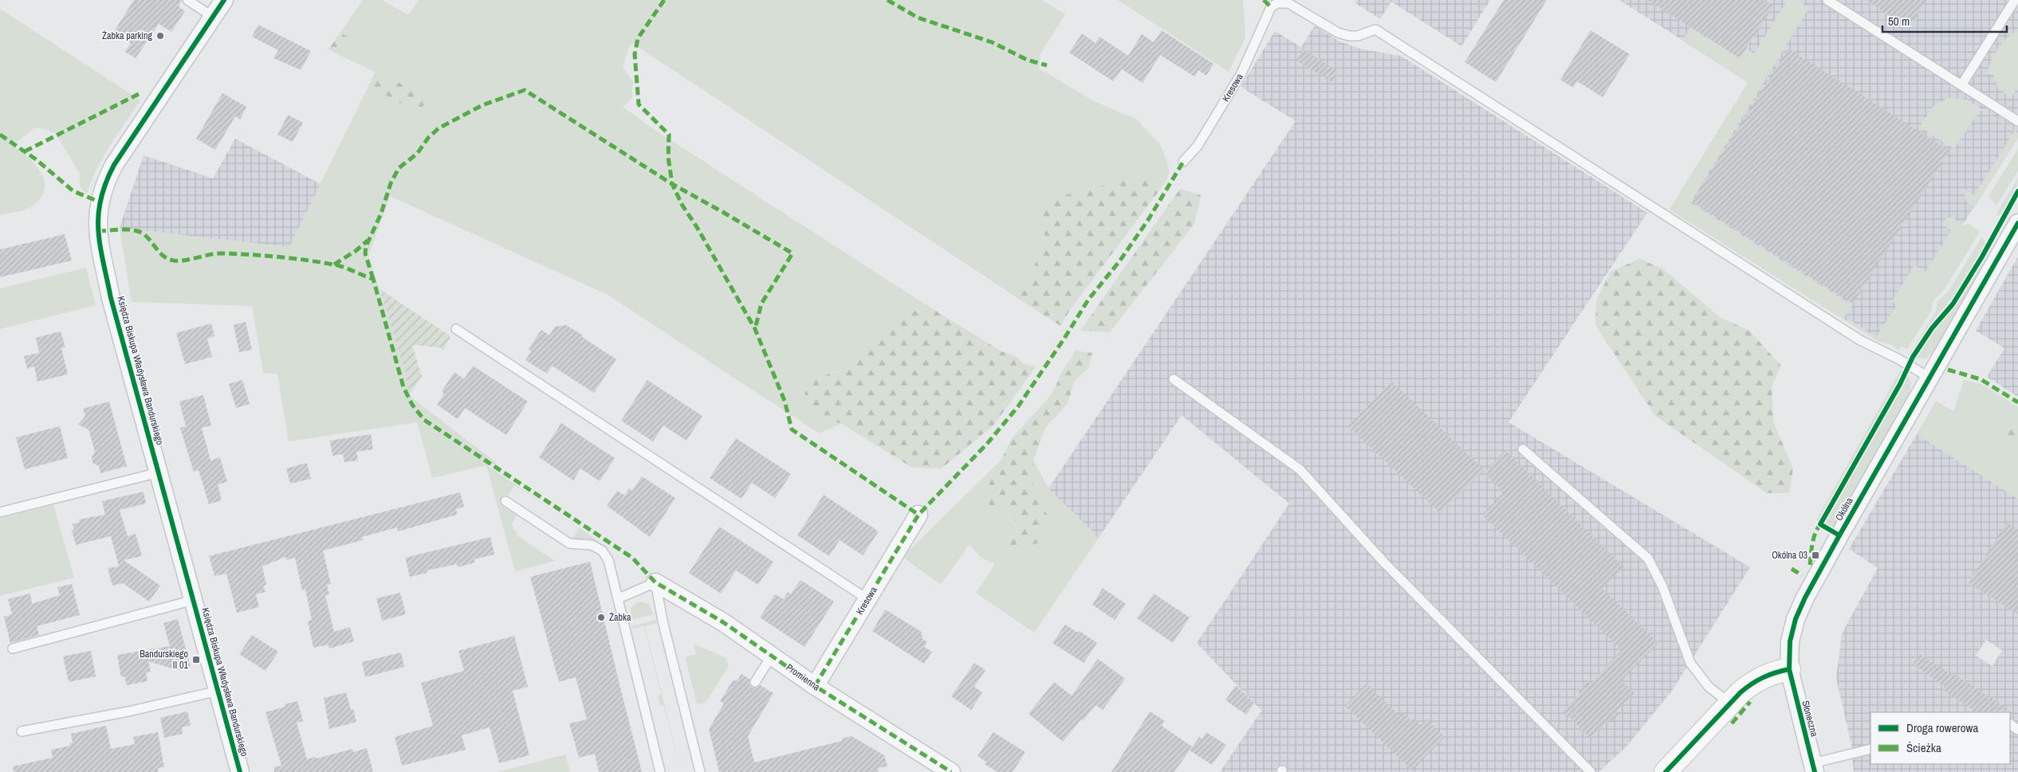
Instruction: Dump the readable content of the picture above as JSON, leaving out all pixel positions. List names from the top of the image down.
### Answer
{
  "streets": {
    "street": [
      "Kresowa",
      "Księdza Biskupa Władysława Bandurskiego",
      "Okólna",
      "Promienna",
      "Słoneczna"
    ]
  },
  "crossings": [
    ["Kresowa", "Okólna"],
    ["Kresowa", "Promienna"],
    ["Okólna", "Słoneczna"]
  ],
  "places": {
    "other": ["Żabka parking", "Żabka"],
    "transit": ["Okólna 03", "Bandurskiego II 01"]
  },
  "legend": ["Droga rowerowa", "Ścieżka"],
  "scale_bar": "50 m"
}
